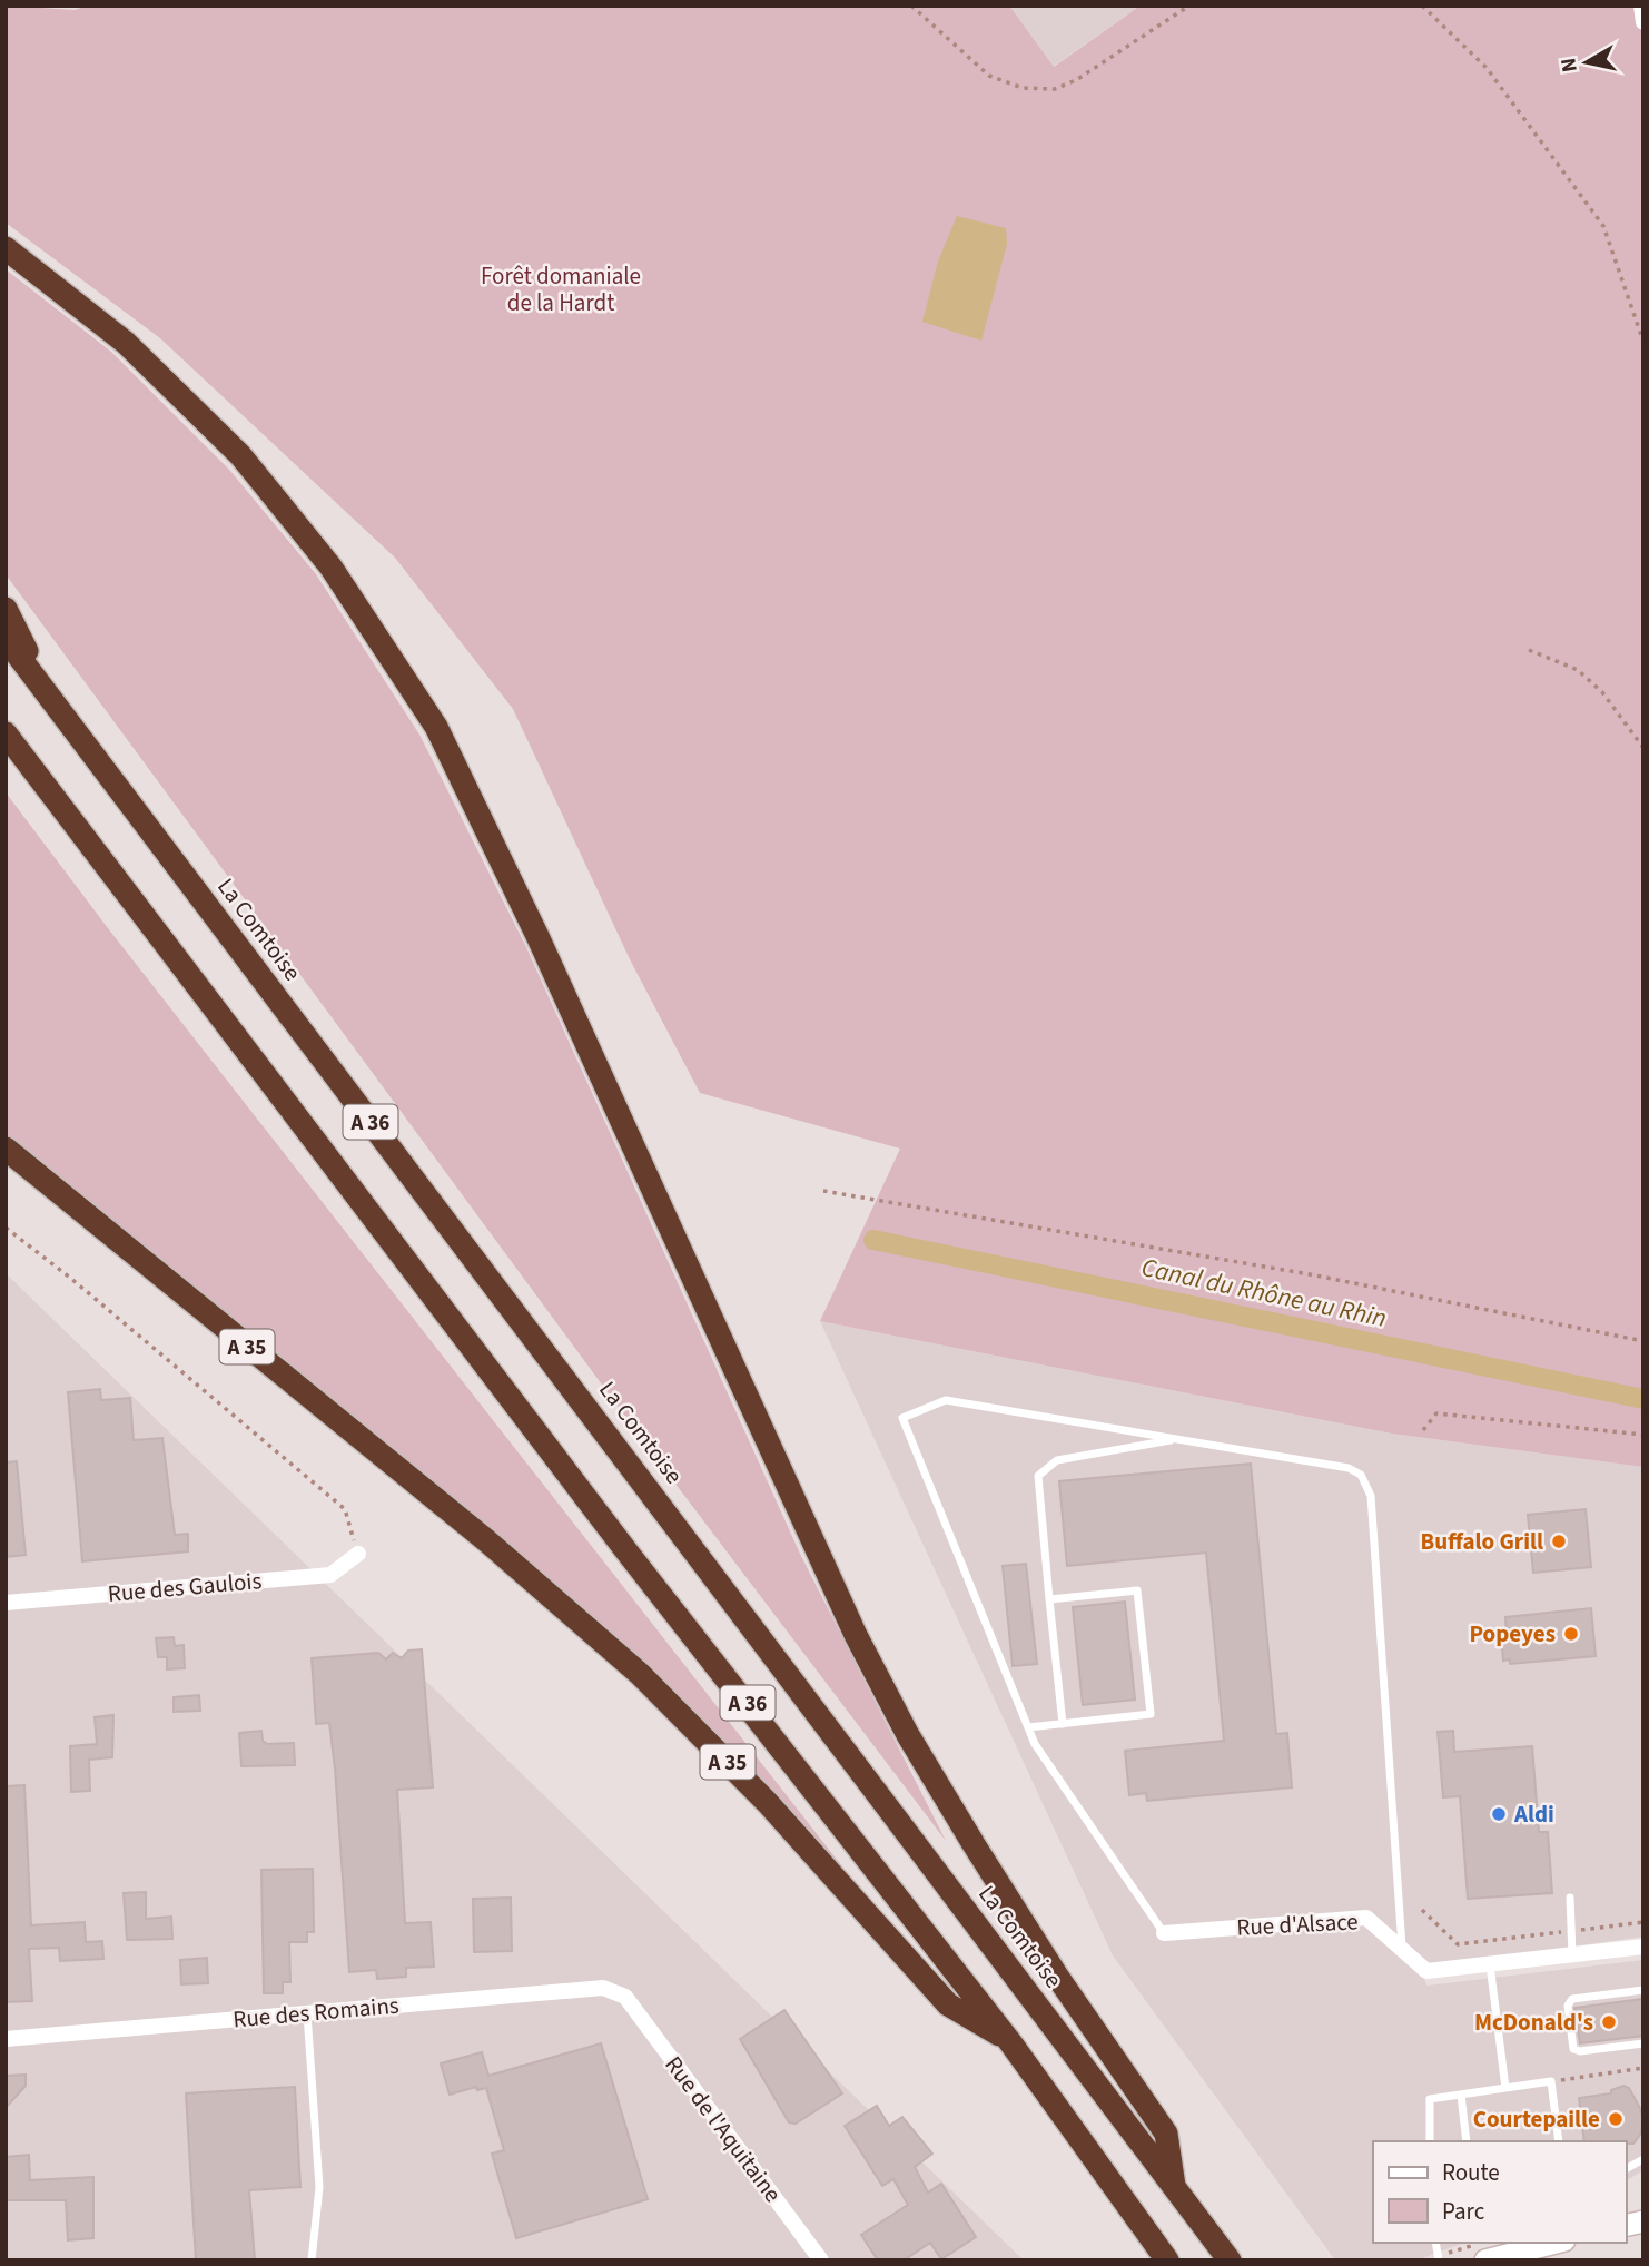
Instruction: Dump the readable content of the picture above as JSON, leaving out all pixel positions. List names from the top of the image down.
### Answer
{
  "streets": {
    "highway": ["La Comtoise", "A 36", "A 35"],
    "street": [
      "Rue des Gaulois",
      "Rue d'Alsace",
      "Rue des Romains",
      "Rue de l'Aquitaine"
    ]
  },
  "crossings": [
    ["A 36", "A 35"],
    ["Rue des Romains", "Rue de l'Aquitaine"]
  ],
  "water": ["Canal du Rhône au Rhin"],
  "parks": ["Forêt domaniale de la Hardt"],
  "places": [
    "Buffalo Grill",
    "Popeyes",
    "Aldi",
    "McDonald's",
    "Courtepaille"
  ],
  "legend": ["Route", "Parc"],
  "north": "left"
}
